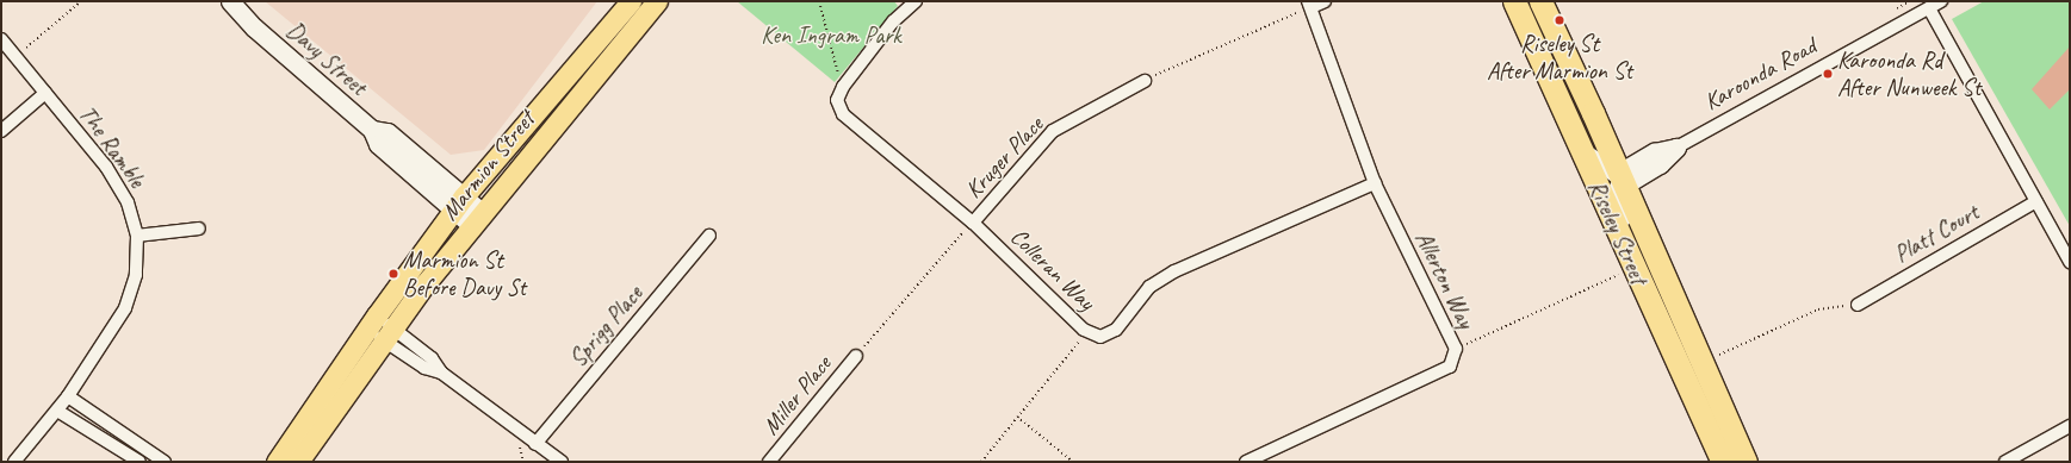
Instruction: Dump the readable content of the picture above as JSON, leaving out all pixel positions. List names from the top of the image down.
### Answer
{
  "streets": {
    "highway": ["Riseley Street"],
    "main road": ["Marmion Street"],
    "street": [
      "Davy Street",
      "Karoonda Road",
      "The Ramble",
      "Kruger Place",
      "Platt Court",
      "Colleran Way",
      "Allerton Way",
      "Sprigg Place",
      "Miller Place"
    ]
  },
  "crossings": [
    ["Davy Street", "Marmion Street"],
    ["Karoonda Road", "Riseley Street"],
    ["Kruger Place", "Colleran Way"],
    ["Colleran Way", "Allerton Way"]
  ],
  "parks": ["Ken Ingram Park"],
  "places": ["Riseley St After Marmion St", "Karoonda Rd After Nunweek St", "Marmion St Before Davy St"]
}
